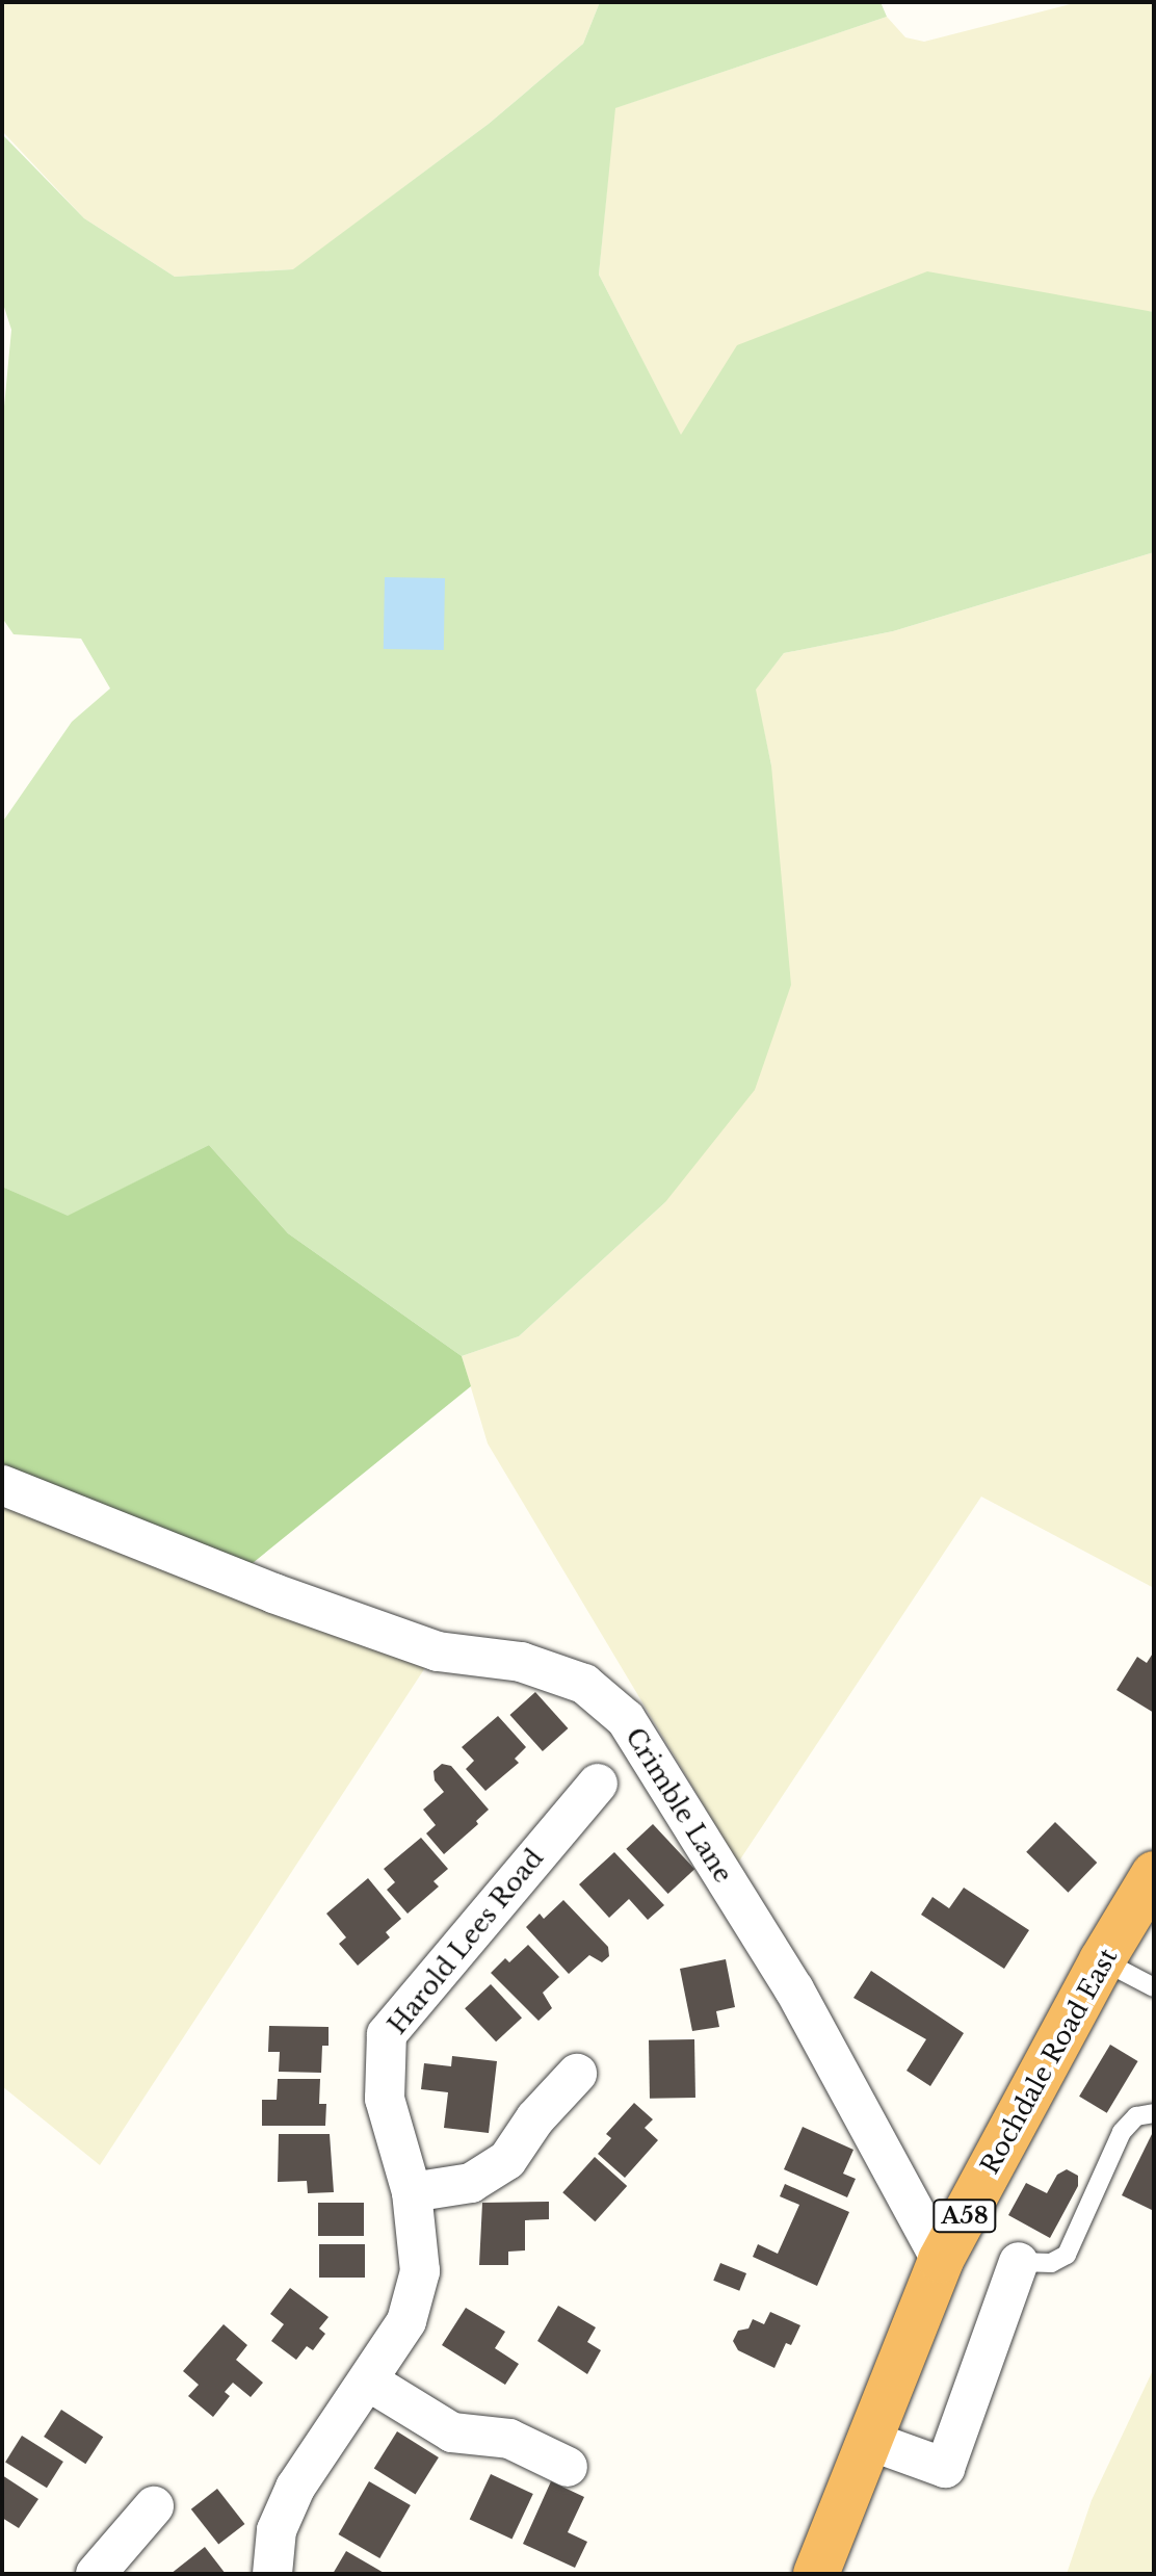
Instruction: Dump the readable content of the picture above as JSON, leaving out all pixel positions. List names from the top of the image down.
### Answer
{
  "streets": {
    "highway": ["Rochdale Road East", "A58"],
    "street": ["Crimble Lane", "Harold Lees Road"]
  },
  "crossings": [
    ["Crimble Lane", "Rochdale Road East"]
  ]
}
